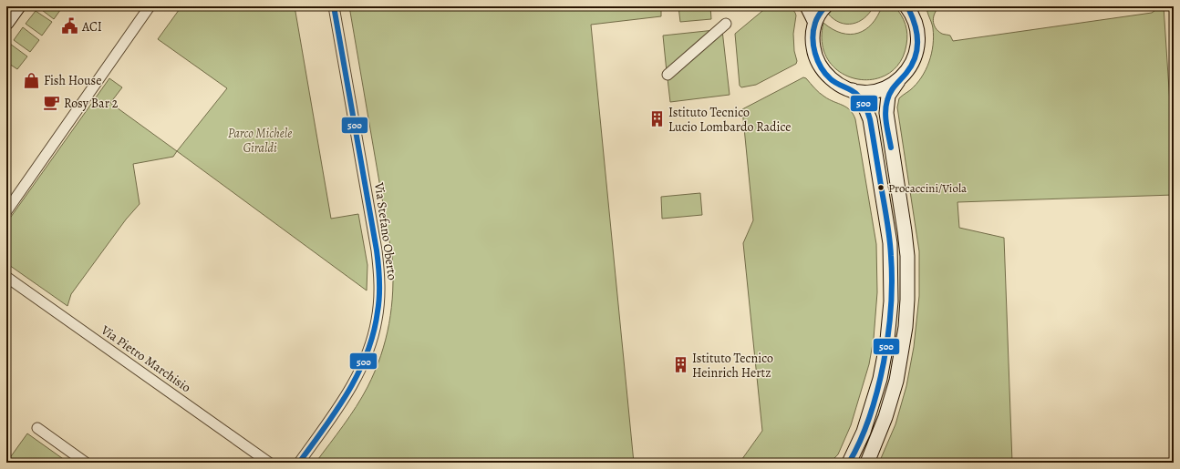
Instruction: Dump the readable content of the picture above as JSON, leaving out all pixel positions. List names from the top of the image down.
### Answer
{
  "streets": {
    "street": ["Via Stefano Oberto", "Via Pietro Marchisio"]
  },
  "parks": ["Parco Michele Giraldi"],
  "places": {
    "public building": ["ACI"],
    "shop": ["Fish House"],
    "cafe": ["Rosy Bar 2"],
    "building": ["Istituto Tecnico Lucio Lombardo Radice", "Istituto Tecnico Heinrich Hertz"],
    "other": ["Procaccini/Viola"]
  },
  "lines": ["transit line 500"]
}
